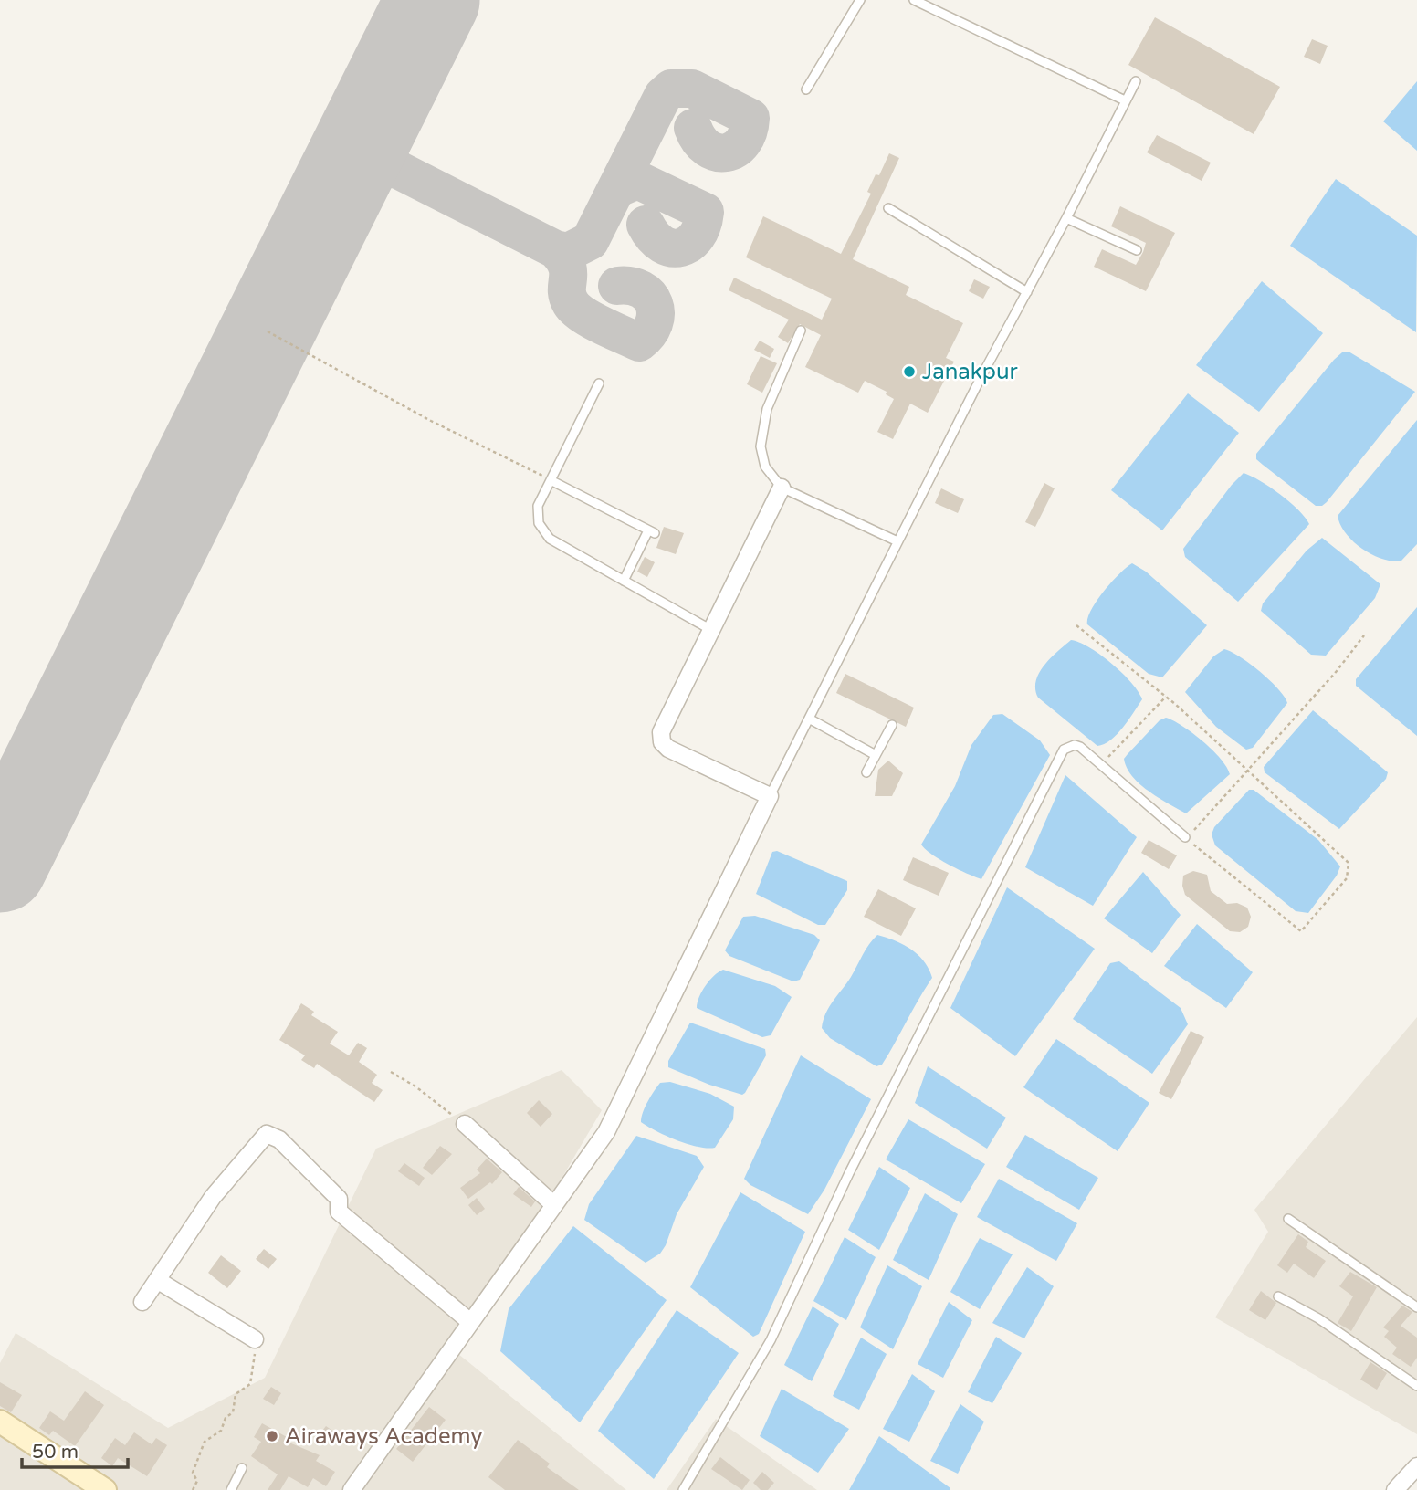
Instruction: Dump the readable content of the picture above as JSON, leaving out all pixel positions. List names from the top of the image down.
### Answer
{
  "places": ["Janakpur", "Airaways Academy"],
  "scale_bar": "50 m"
}
